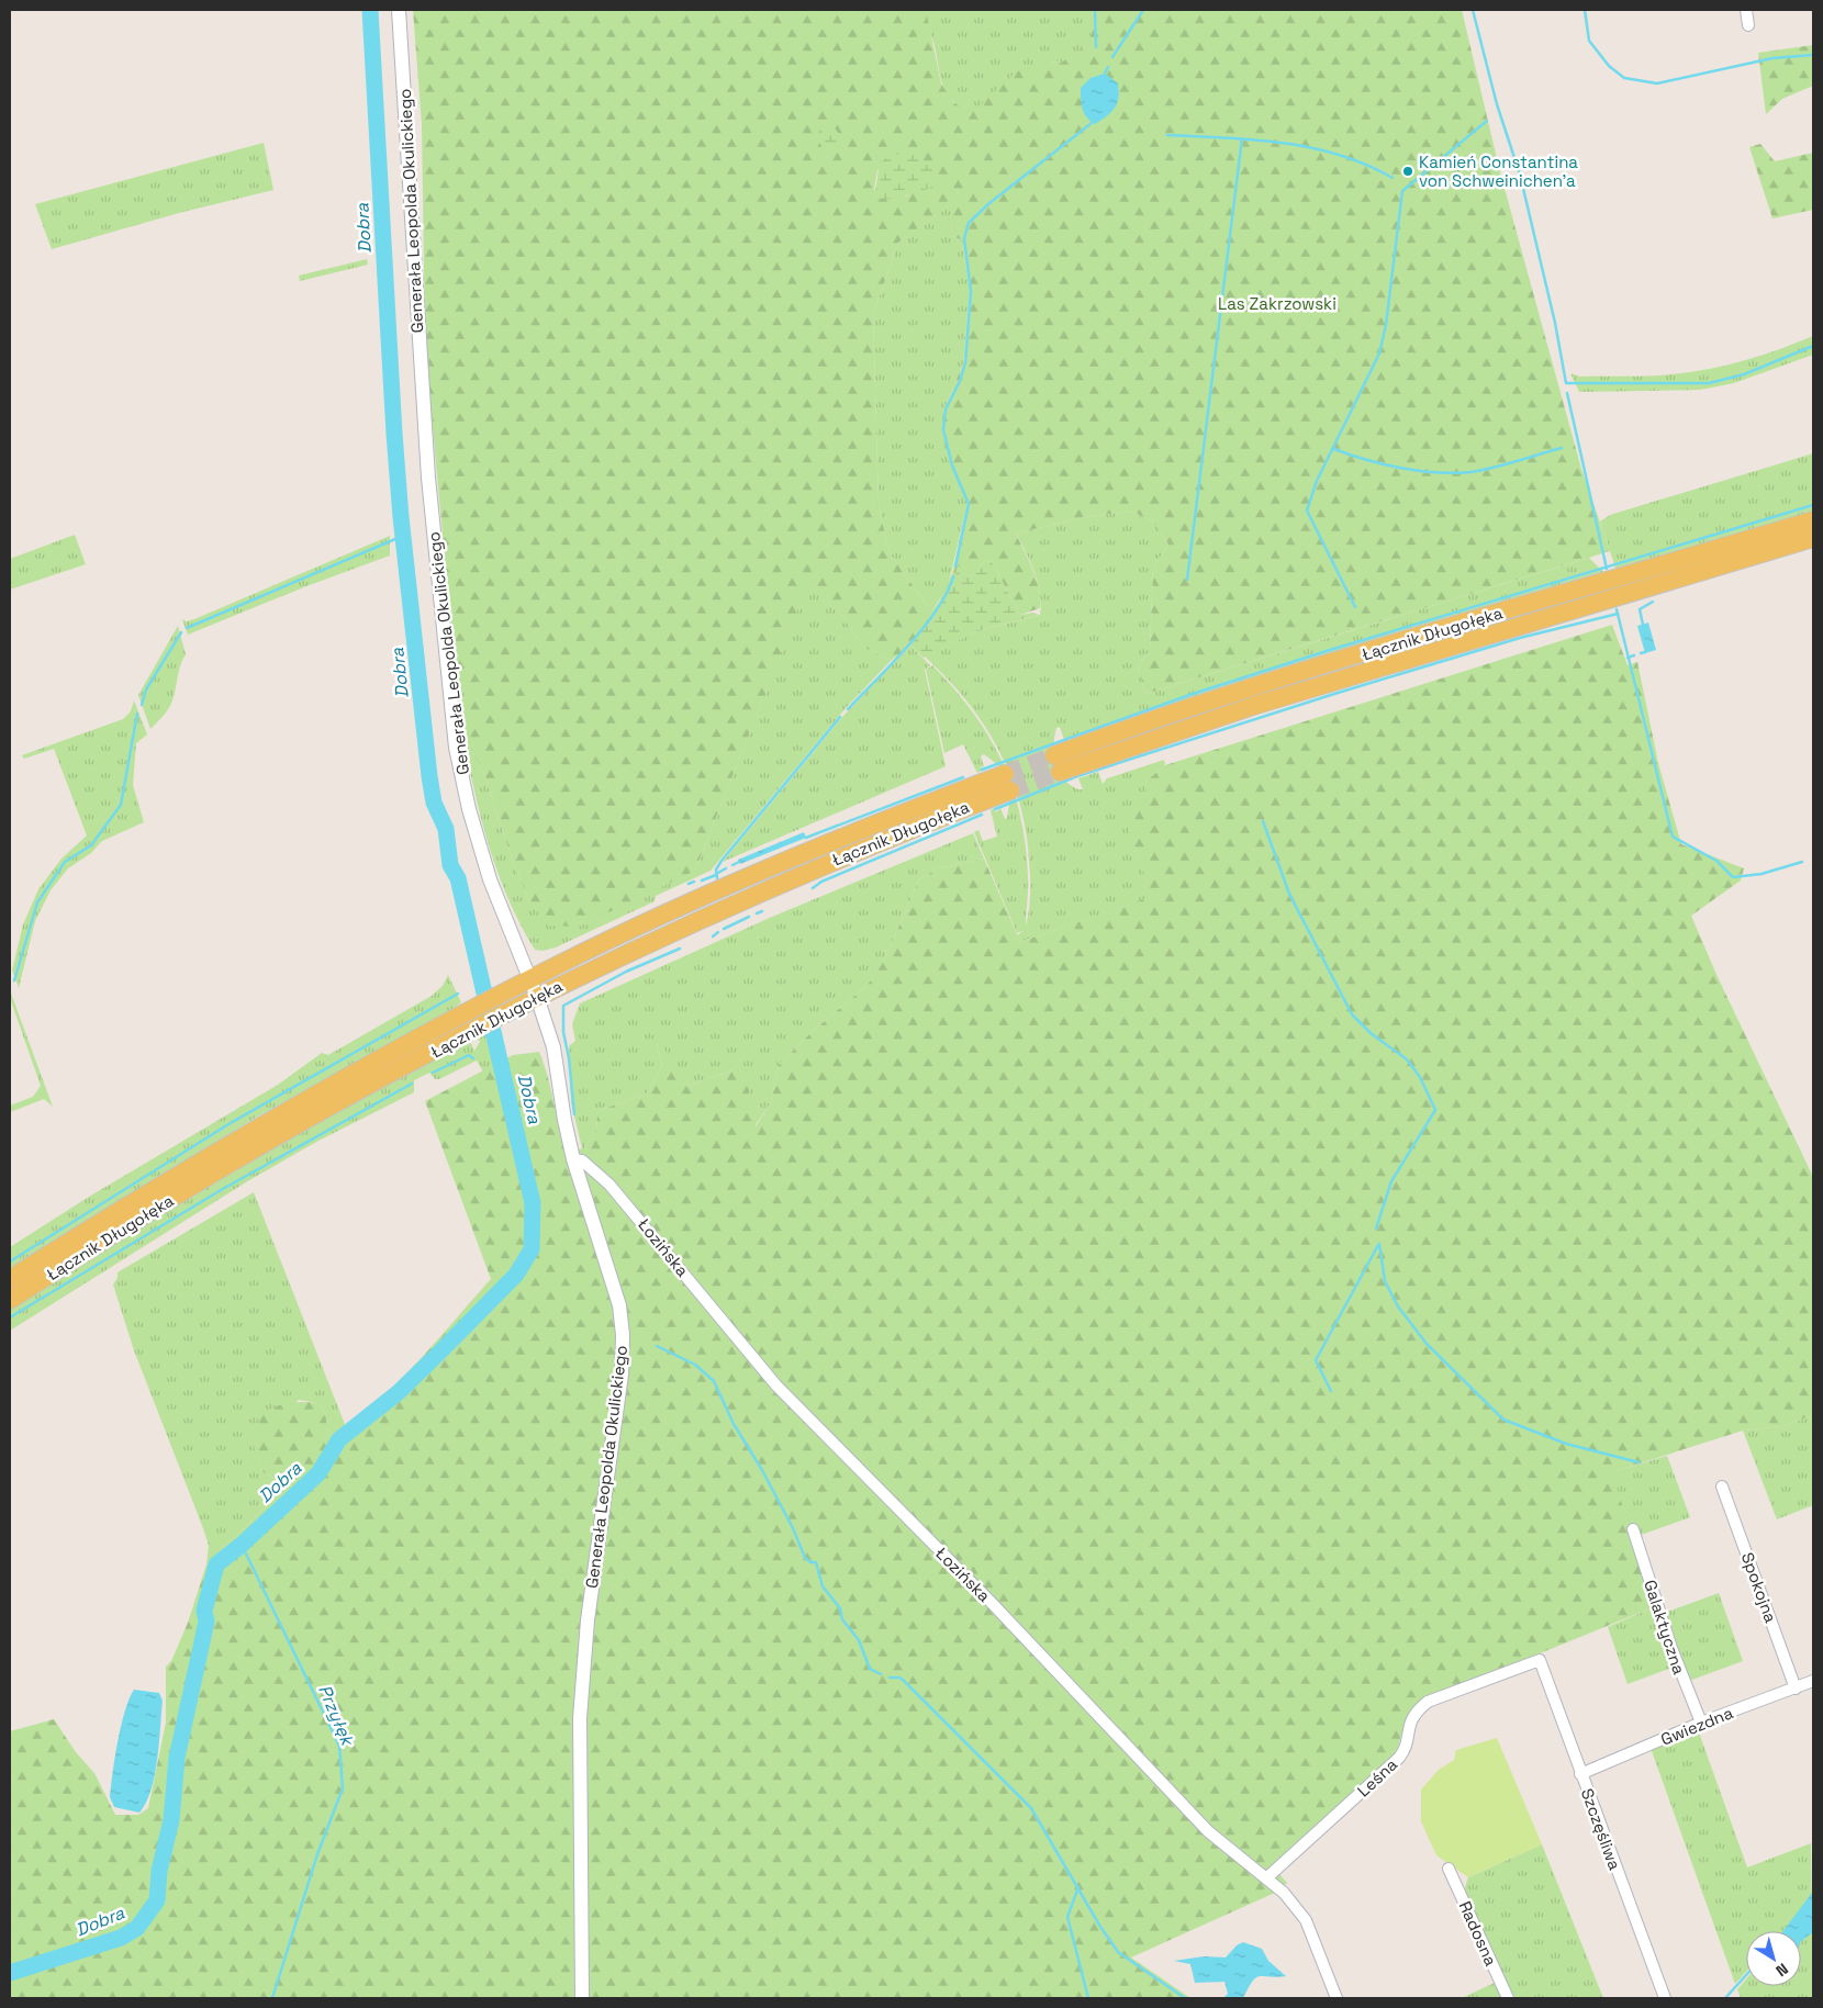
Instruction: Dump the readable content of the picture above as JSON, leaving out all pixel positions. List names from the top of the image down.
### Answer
{
  "streets": {
    "main road": ["Łącznik Długołęka"],
    "street": [
      "Generała Leopolda Okulickiego",
      "Łozińska",
      "Spokojna",
      "Galaktyczna",
      "Gwiezdna",
      "Leśna",
      "Szczęśliwa",
      "Radosna"
    ]
  },
  "crossings": [
    ["Generała Leopolda Okulickiego", "Łącznik Długołęka"],
    ["Generała Leopolda Okulickiego", "Łozińska"],
    ["Łozińska", "Leśna"],
    ["Spokojna", "Gwiezdna"],
    ["Galaktyczna", "Gwiezdna"],
    ["Gwiezdna", "Szczęśliwa"],
    ["Leśna", "Szczęśliwa"]
  ],
  "water": ["Dobra", "Przyłęk"],
  "parks": ["Las Zakrzowski"],
  "places": ["Kamień Constantina von Schweinichen'a"],
  "north": "bottom right"
}
